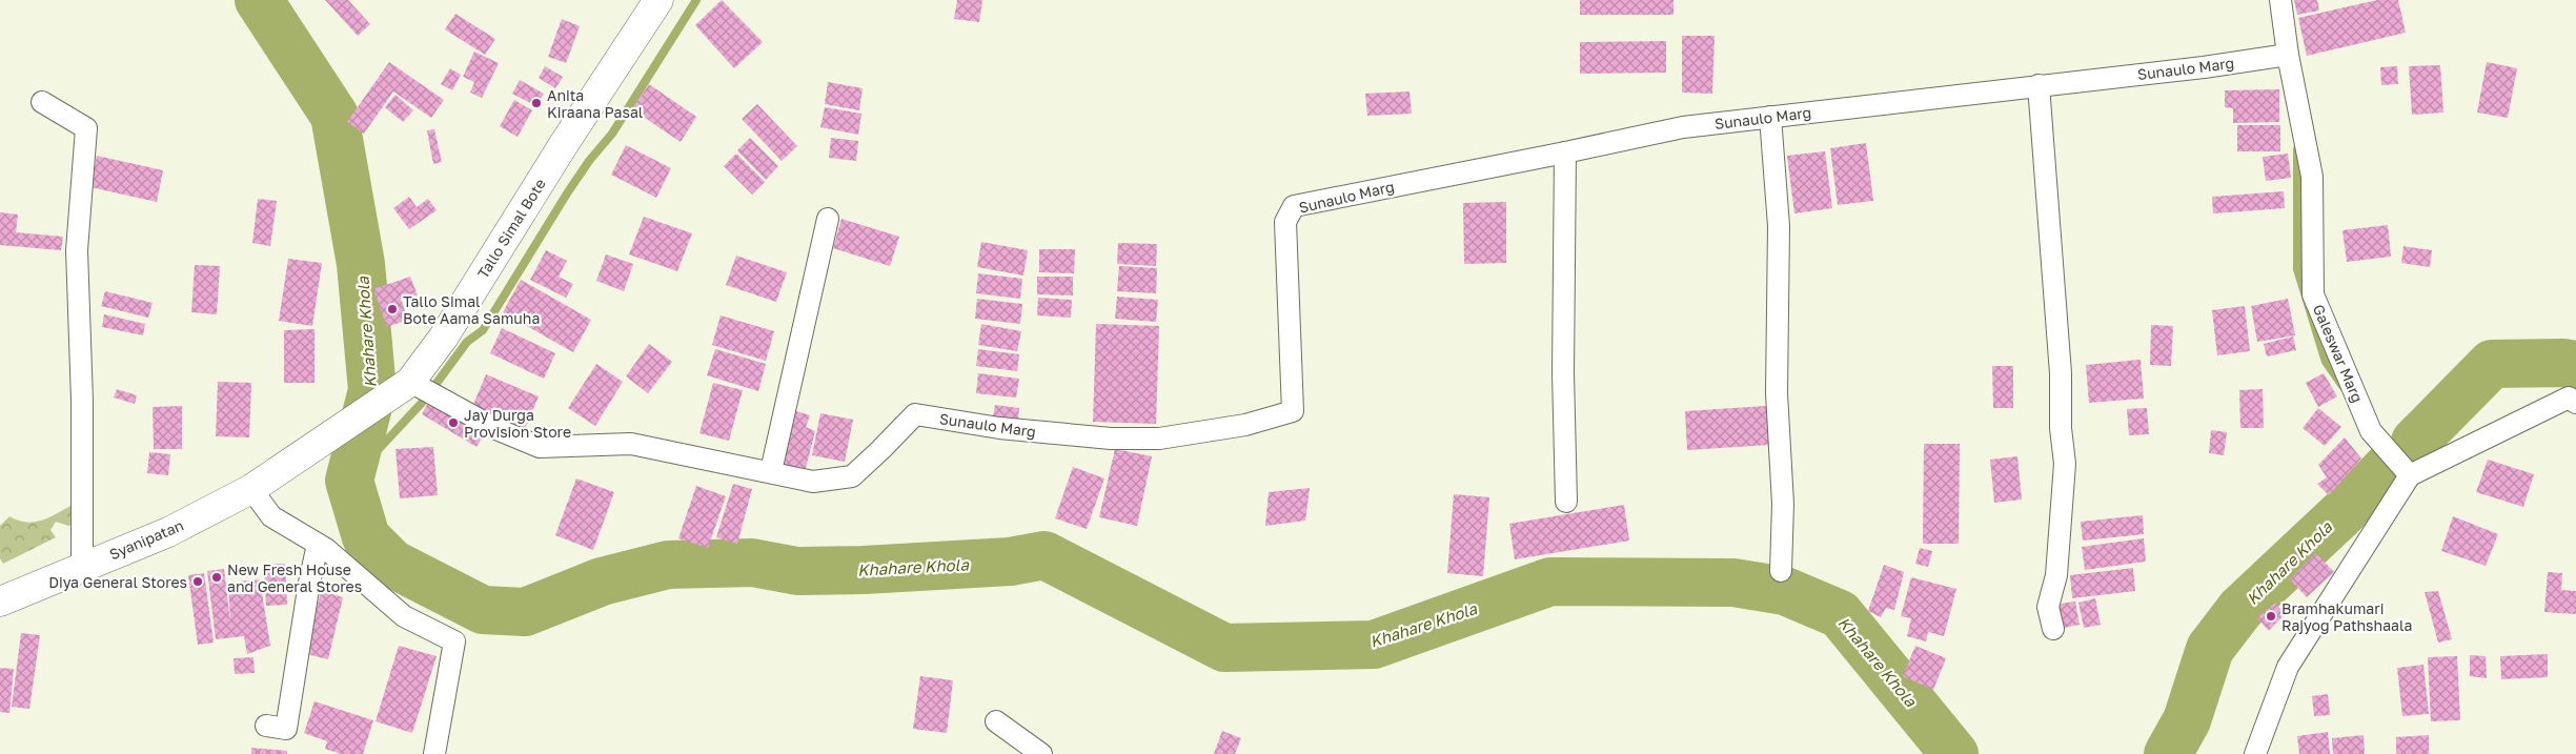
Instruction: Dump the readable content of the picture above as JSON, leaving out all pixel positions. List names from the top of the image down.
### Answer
{
  "streets": {
    "main road": ["Tallo Simal Bote", "Syanipatan"],
    "street": ["Sunaulo Marg", "Galeswar Marg"]
  },
  "crossings": [
    ["Sunaulo Marg", "Tallo Simal Bote"],
    ["Sunaulo Marg", "Galeswar Marg"],
    ["Tallo Simal Bote", "Syanipatan"]
  ],
  "water": ["Khahare Khola"],
  "places": [
    "Anita Kiraana Pasal",
    "Tallo Simal Bote Aama Samuha",
    "Jay Durga Provision Store",
    "New Fresh House and General Stores",
    "Diya General Stores",
    "Bramhakumari Rajyog Pathshaala"
  ]
}
